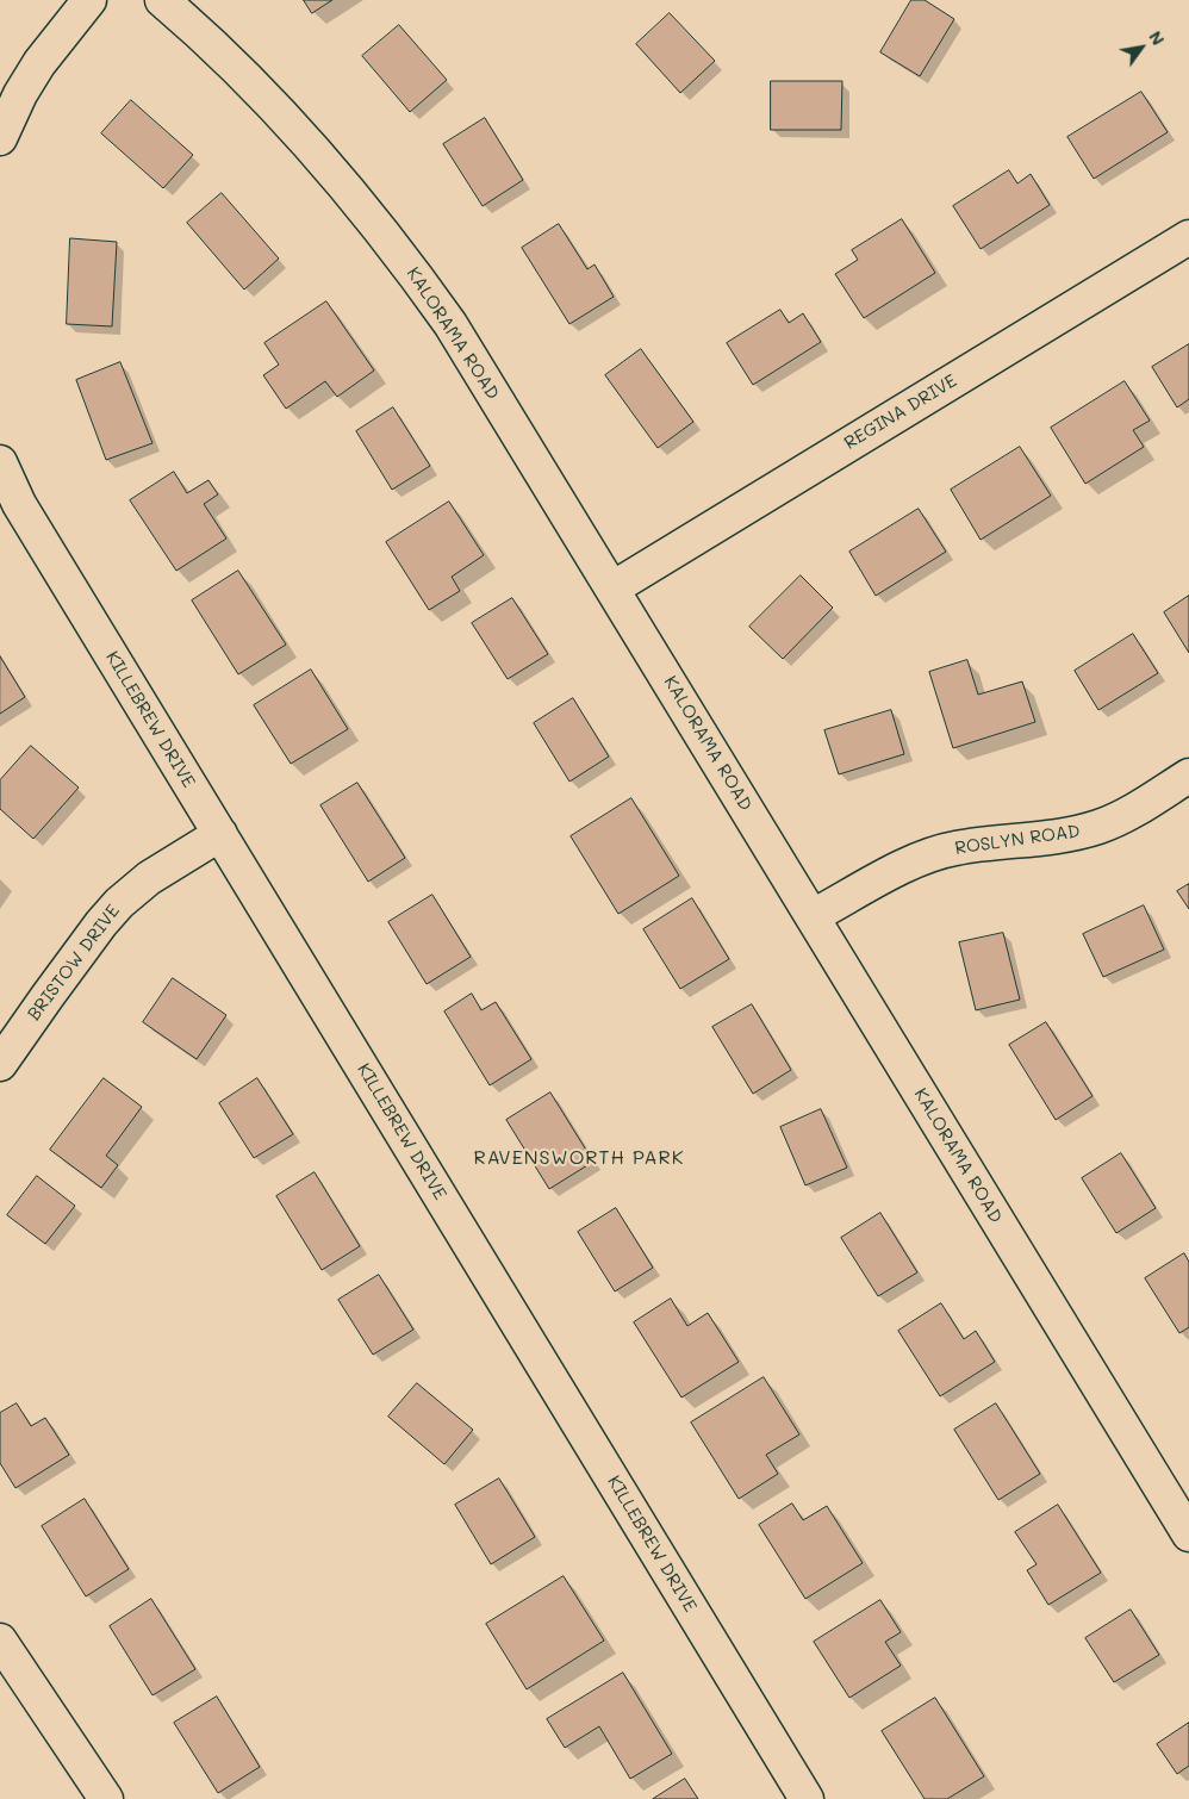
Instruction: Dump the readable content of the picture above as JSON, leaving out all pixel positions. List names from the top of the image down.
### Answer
{
  "streets": {
    "street": [
      "KALORAMA ROAD",
      "REGINA DRIVE",
      "KILLEBREW DRIVE",
      "ROSLYN ROAD",
      "BRISTOW DRIVE"
    ]
  },
  "crossings": [
    ["KALORAMA ROAD", "REGINA DRIVE"],
    ["KALORAMA ROAD", "ROSLYN ROAD"],
    ["KILLEBREW DRIVE", "BRISTOW DRIVE"]
  ],
  "districts": ["RAVENSWORTH PARK"],
  "north": "top right"
}
